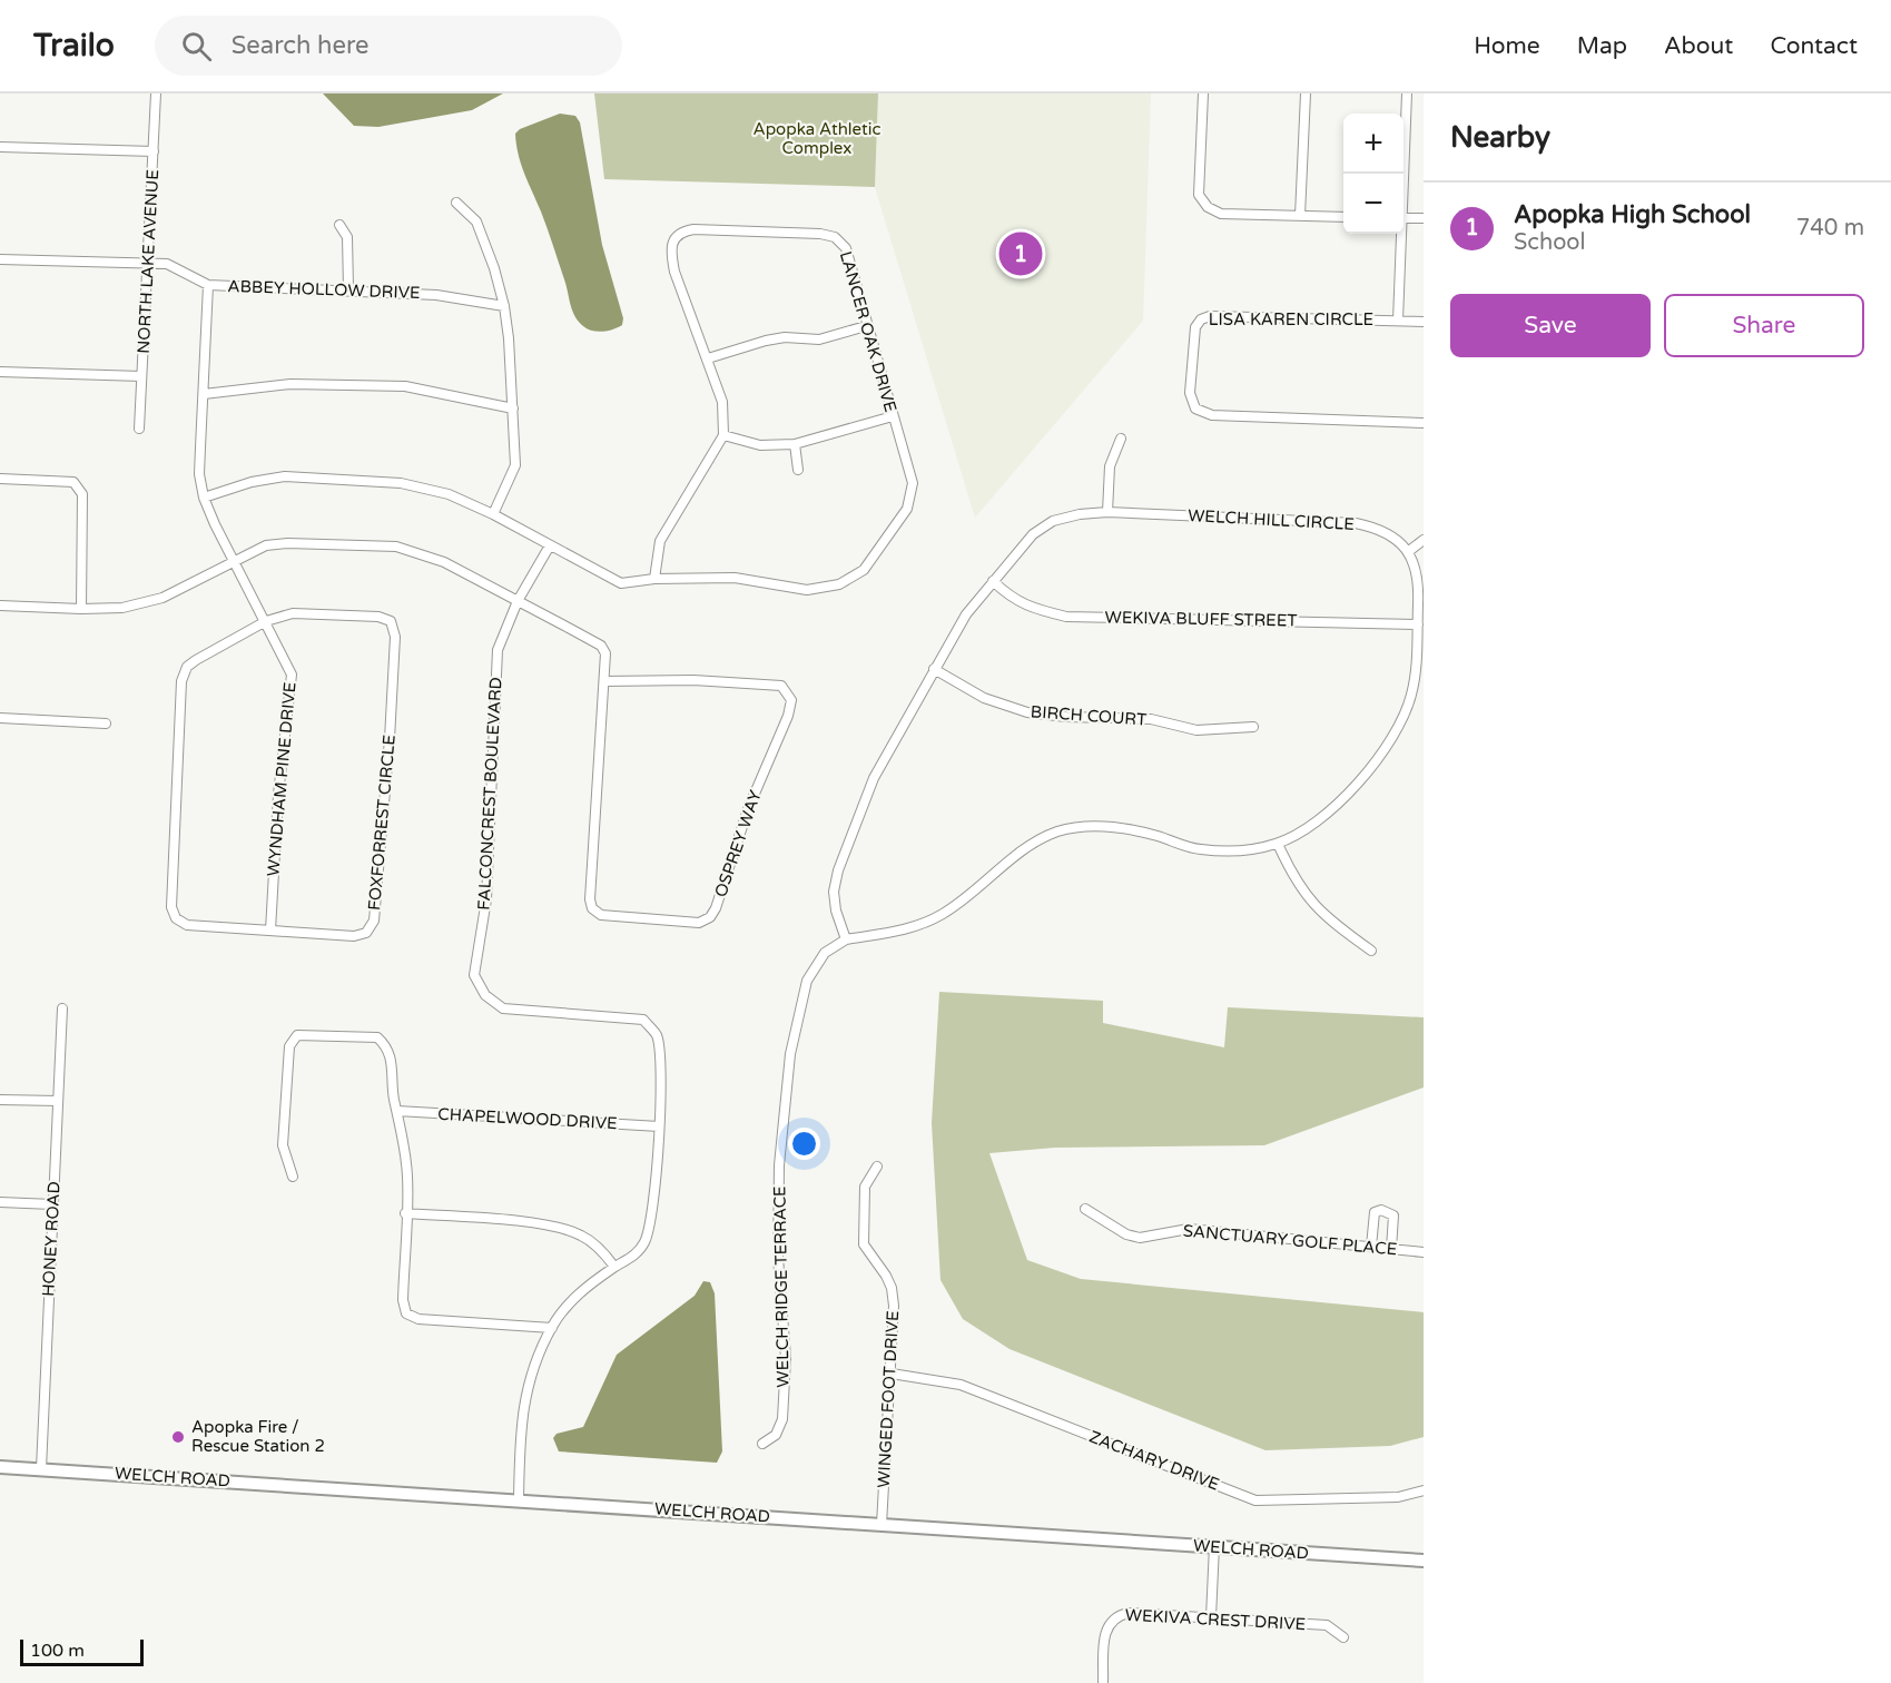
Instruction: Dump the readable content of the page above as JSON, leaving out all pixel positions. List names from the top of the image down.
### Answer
{
  "streets": {
    "street": [
      "NORTH LAKE AVENUE",
      "ABBEY HOLLOW DRIVE",
      "LISA KAREN CIRCLE",
      "LANCER OAK DRIVE",
      "WELCH HILL CIRCLE",
      "WEKIVA BLUFF STREET",
      "BIRCH COURT",
      "WYNDHAM PINE DRIVE",
      "FALCONCREST BOULEVARD",
      "FOXFORREST CIRCLE",
      "OSPREY WAY",
      "CHAPELWOOD DRIVE",
      "HONEY ROAD",
      "SANCTUARY GOLF PLACE",
      "WELCH RIDGE TERRACE",
      "WINGED FOOT DRIVE",
      "ZACHARY DRIVE",
      "WELCH ROAD",
      "WEKIVA CREST DRIVE"
    ]
  },
  "crossings": [
    ["NORTH LAKE AVENUE", "ABBEY HOLLOW DRIVE"],
    ["ABBEY HOLLOW DRIVE", "WYNDHAM PINE DRIVE"],
    ["LANCER OAK DRIVE", "WYNDHAM PINE DRIVE"],
    ["LANCER OAK DRIVE", "FALCONCREST BOULEVARD"],
    ["WELCH HILL CIRCLE", "WEKIVA BLUFF STREET"],
    ["WELCH HILL CIRCLE", "BIRCH COURT"],
    ["WELCH HILL CIRCLE", "WELCH RIDGE TERRACE"],
    ["WYNDHAM PINE DRIVE", "FOXFORREST CIRCLE"],
    ["FALCONCREST BOULEVARD", "OSPREY WAY"],
    ["FALCONCREST BOULEVARD", "CHAPELWOOD DRIVE"],
    ["FALCONCREST BOULEVARD", "WELCH ROAD"],
    ["HONEY ROAD", "WELCH ROAD"],
    ["WINGED FOOT DRIVE", "ZACHARY DRIVE"],
    ["WINGED FOOT DRIVE", "WELCH ROAD"]
  ],
  "parks": ["Apopka Athletic Complex"],
  "places": ["Apopka Fire / Rescue Station 2"],
  "scale_bar": "100 m",
  "page": {
    "header": "Trailo",
    "search": "Search here",
    "nav": [
      "Home",
      "Map",
      "About",
      "Contact"
    ],
    "heading": "Nearby",
    "map_buttons": ["+", "−"],
    "list": [
      {
        "mark": "1",
        "name": "Apopka High School",
        "note": "School",
        "value": "740 m"
      }
    ],
    "pins": "1",
    "buttons": ["Save", "Share"],
    "scale": "100 m"
  }
}
